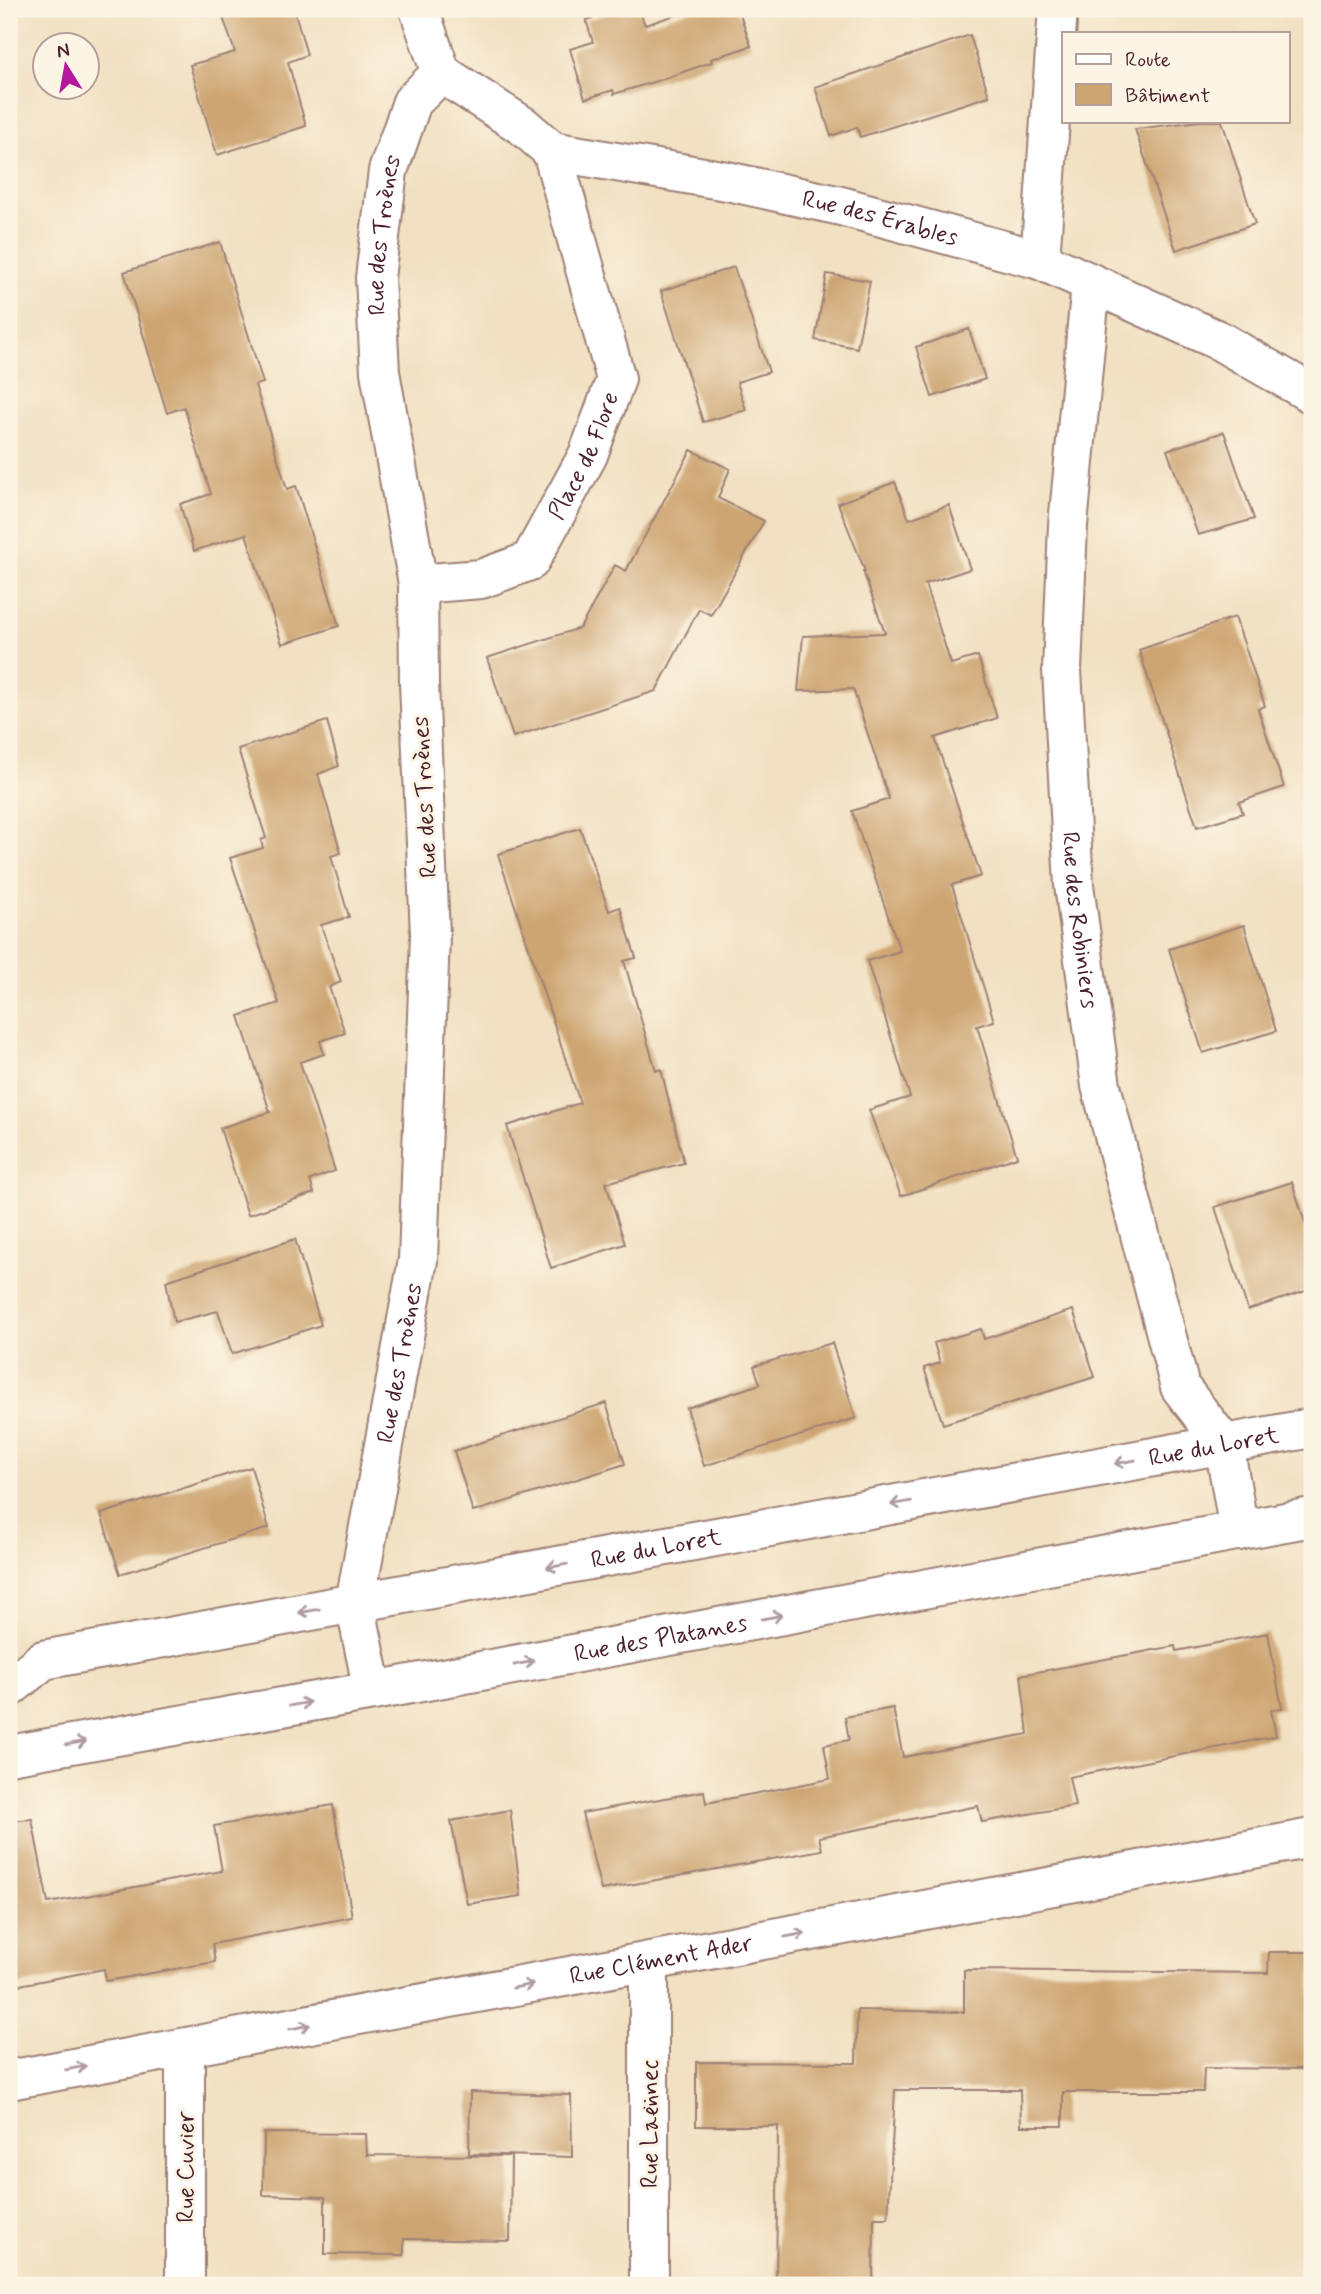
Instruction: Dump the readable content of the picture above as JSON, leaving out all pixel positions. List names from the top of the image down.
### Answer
{
  "streets": {
    "street": [
      "Rue des Érables",
      "Rue des Troènes",
      "Place de Flore",
      "Rue des Robiniers",
      "Rue du Loret",
      "Rue des Platanes",
      "Rue Clément Ader",
      "Rue Laënnec",
      "Rue Cuvier"
    ]
  },
  "crossings": [
    ["Rue des Érables", "Place de Flore"],
    ["Rue des Érables", "Rue des Robiniers"],
    ["Rue des Troènes", "Place de Flore"],
    ["Rue des Troènes", "Rue du Loret"],
    ["Rue des Robiniers", "Rue du Loret"],
    ["Rue des Robiniers", "Rue des Platanes"],
    ["Rue Clément Ader", "Rue Laënnec"],
    ["Rue Clément Ader", "Rue Cuvier"]
  ],
  "one_way": ["Rue du Loret", "Rue des Platanes", "Rue Clément Ader"],
  "legend": ["Route", "Bâtiment"],
  "north": "top"
}
